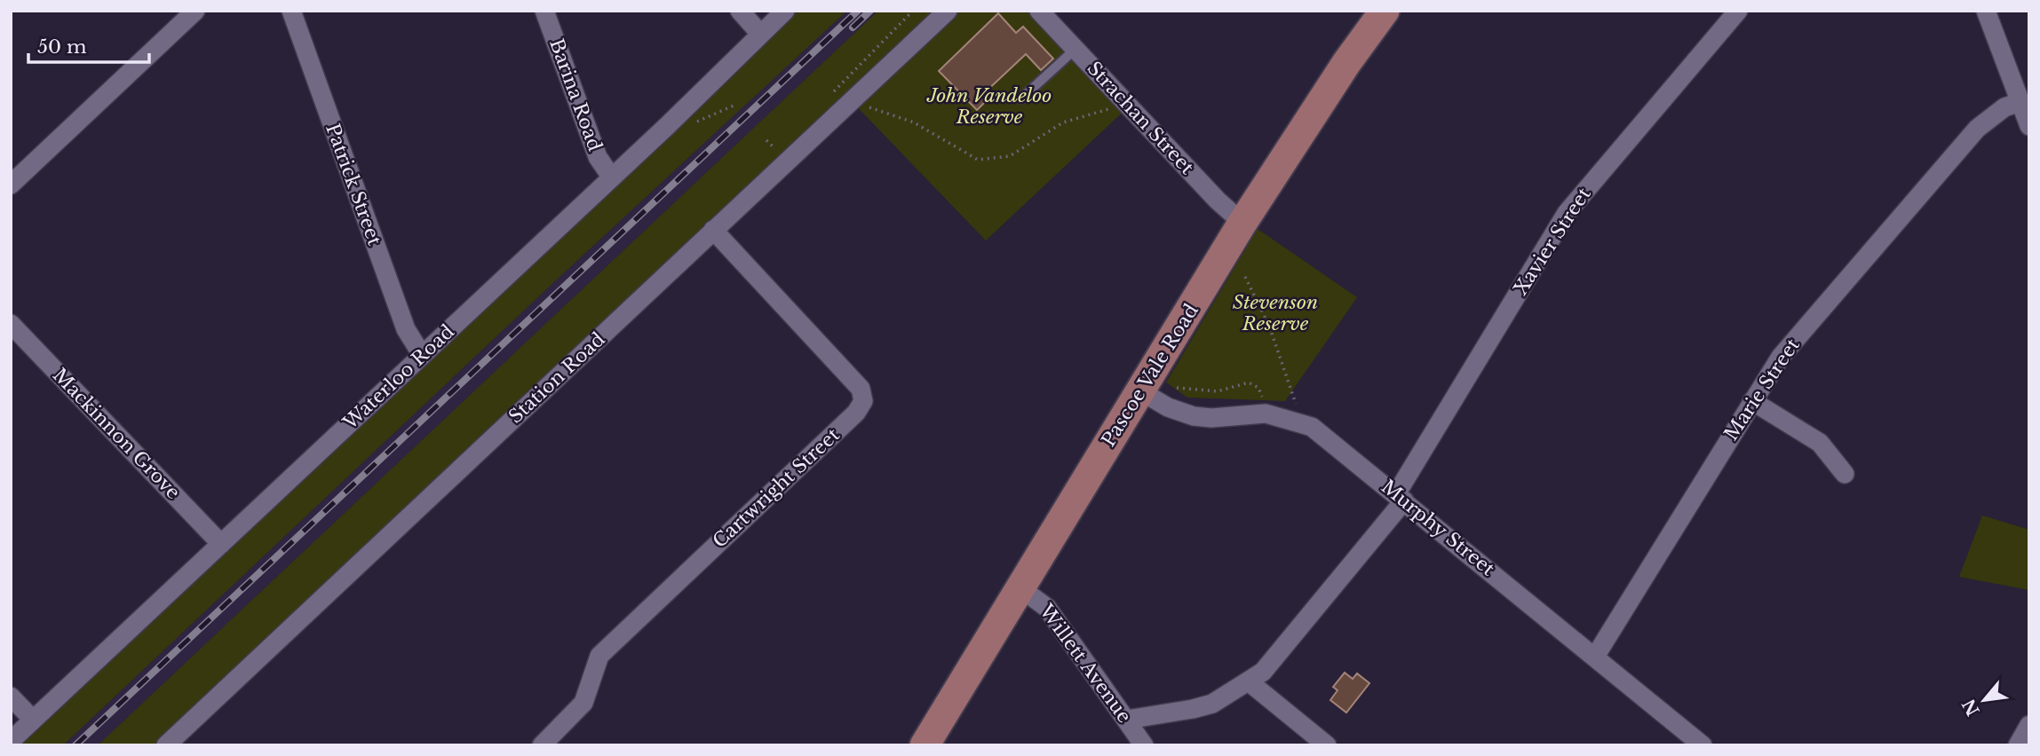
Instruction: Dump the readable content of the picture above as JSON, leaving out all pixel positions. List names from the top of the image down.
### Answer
{
  "streets": {
    "main road": ["Pascoe Vale Road"],
    "street": [
      "Barina Road",
      "Strachan Street",
      "Patrick Street",
      "Xavier Street",
      "Waterloo Road",
      "Station Road",
      "Marie Street",
      "Mackinnon Grove",
      "Cartwright Street",
      "Murphy Street",
      "Willett Avenue"
    ]
  },
  "crossings": [
    ["Barina Road", "Waterloo Road"],
    ["Strachan Street", "Pascoe Vale Road"],
    ["Patrick Street", "Waterloo Road"],
    ["Xavier Street", "Murphy Street"],
    ["Xavier Street", "Willett Avenue"],
    ["Pascoe Vale Road", "Murphy Street"],
    ["Pascoe Vale Road", "Willett Avenue"],
    ["Waterloo Road", "Mackinnon Grove"],
    ["Station Road", "Cartwright Street"],
    ["Marie Street", "Murphy Street"]
  ],
  "parks": ["John Vandeloo Reserve", "Stevenson Reserve"],
  "scale_bar": "50 m",
  "north": "bottom left"
}
